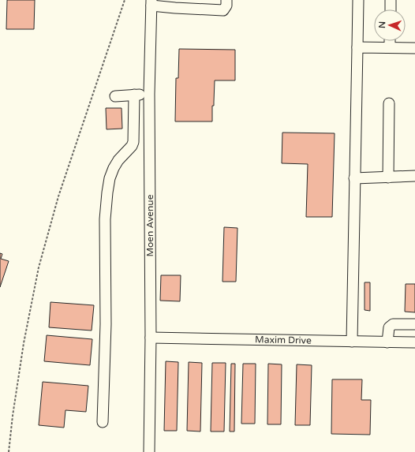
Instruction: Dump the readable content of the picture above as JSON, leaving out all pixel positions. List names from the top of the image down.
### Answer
{
  "streets": {
    "street": ["Moen Avenue", "Maxim Drive"]
  },
  "crossings": [
    ["Moen Avenue", "Maxim Drive"]
  ],
  "north": "left"
}
